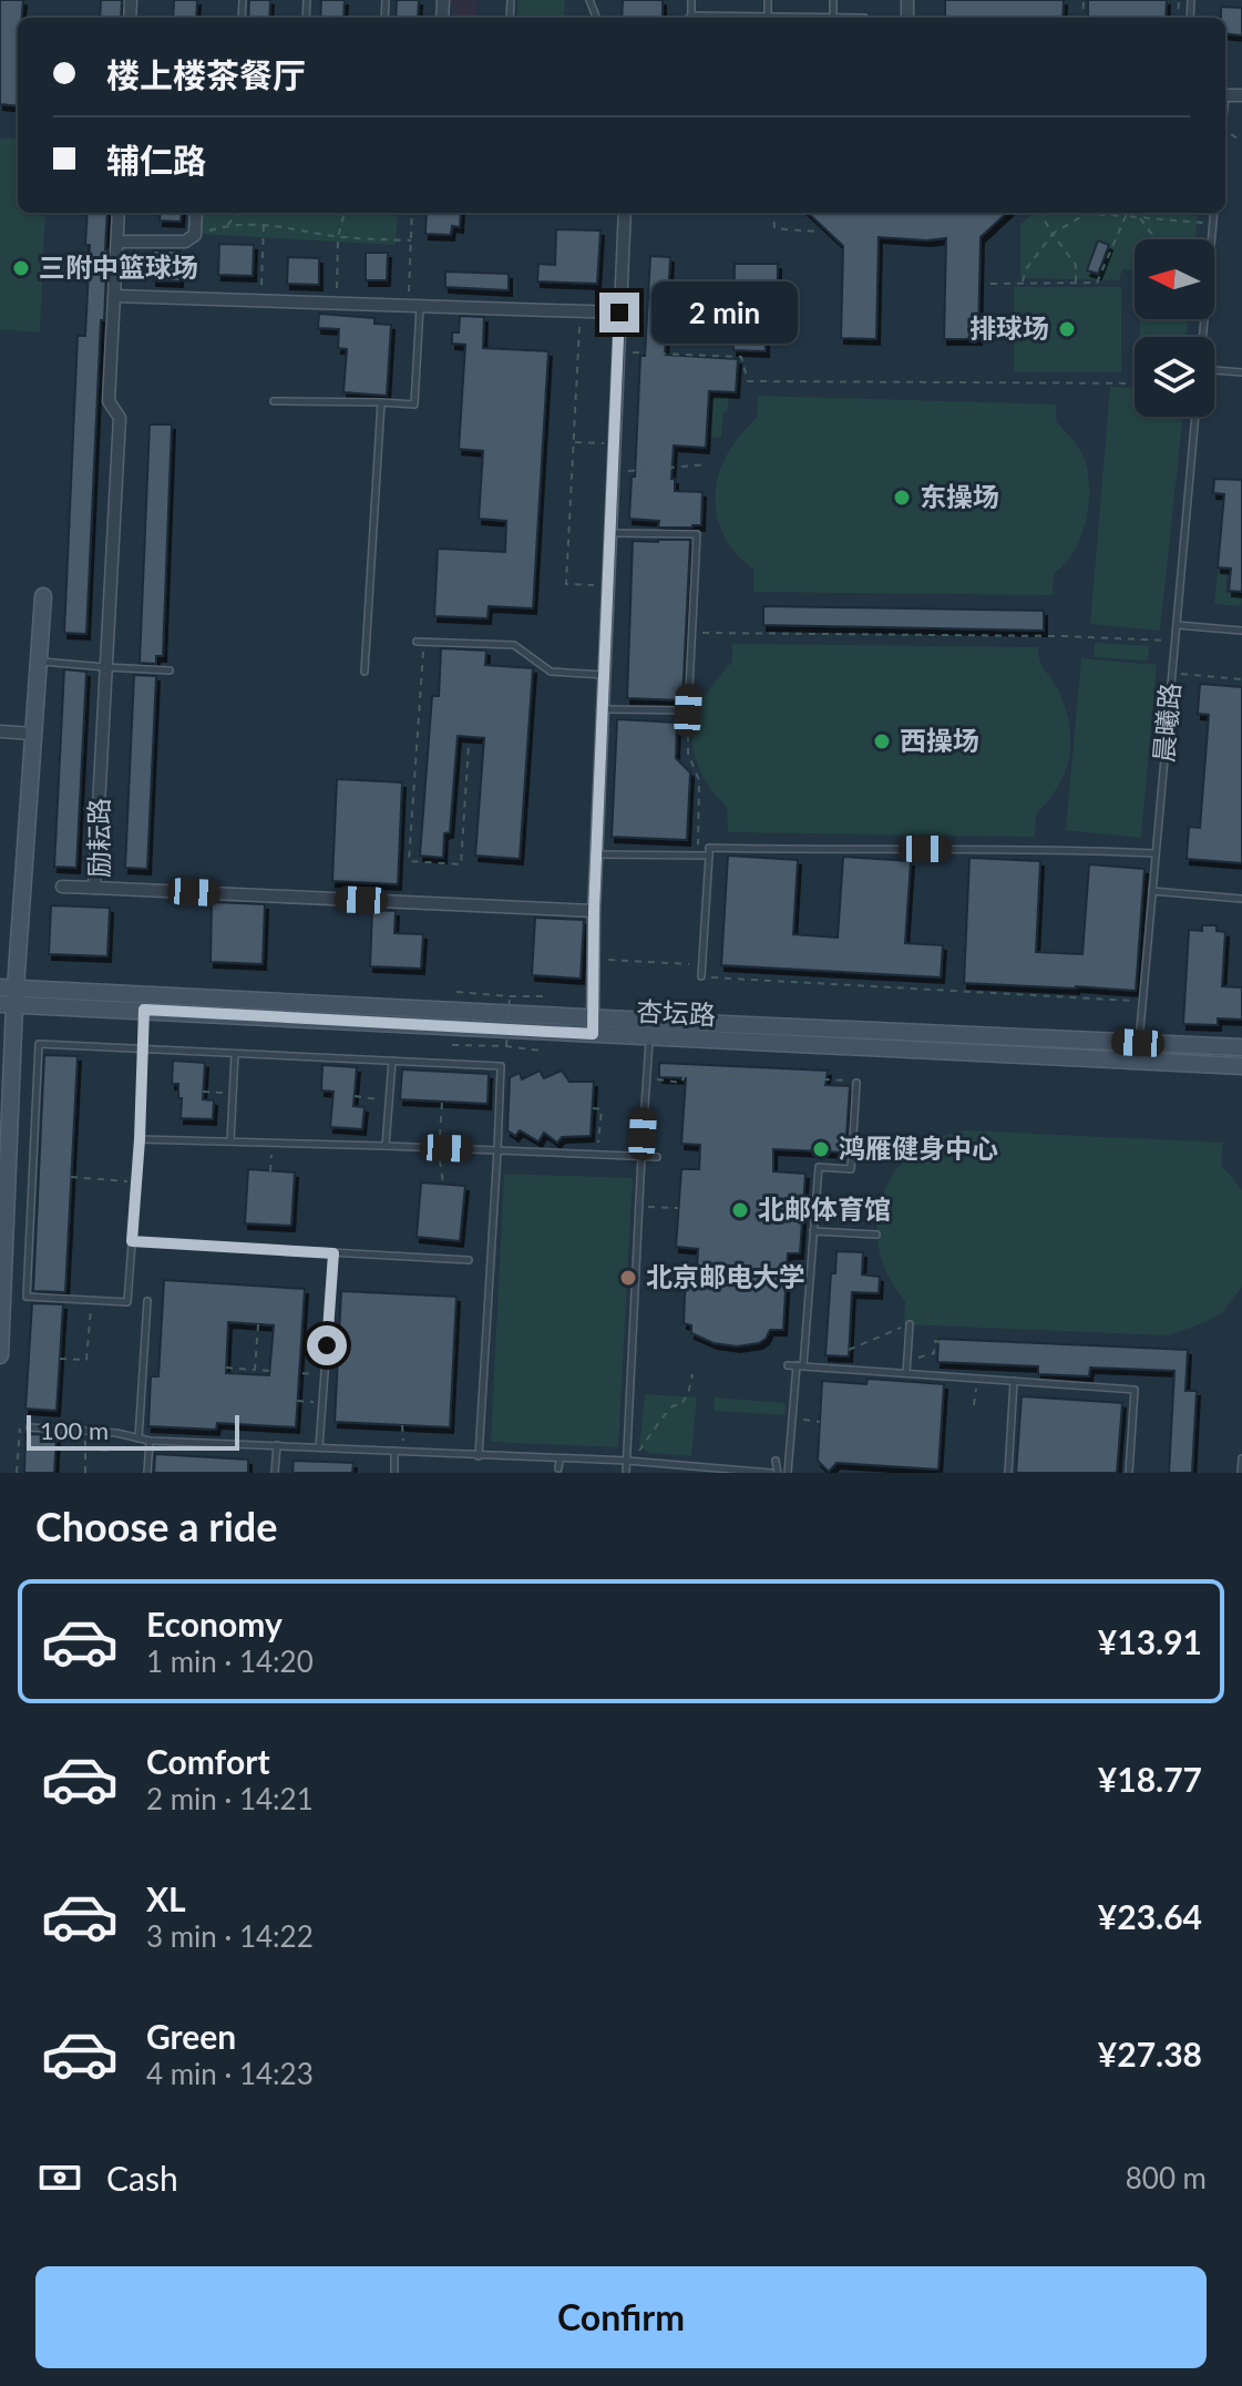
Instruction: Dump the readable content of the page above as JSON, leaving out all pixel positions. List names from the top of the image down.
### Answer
{
  "streets": {
    "street": ["励耘路", "杏坛路"],
    "lane": ["晨曦路"]
  },
  "crossings": [
    ["晨曦路", "杏坛路"]
  ],
  "places": [
    "三附中篮球场",
    "排球场",
    "东操场",
    "西操场",
    "鸿雁健身中心",
    "北邮体育馆",
    "北京邮电大学"
  ],
  "scale_bar": "100 m",
  "north": "left",
  "page": {
    "banner": ["楼上楼茶餐厅", "辅仁路"],
    "bubble": "2 min",
    "scale": "100 m",
    "heading": "Choose a ride",
    "list": [
      {
        "name": "Economy",
        "note": "1 min · 14:20",
        "value": "¥13.91"
      },
      {
        "name": "Comfort",
        "note": "2 min · 14:21",
        "value": "¥18.77"
      },
      {
        "name": "XL",
        "note": "3 min · 14:22",
        "value": "¥23.64"
      },
      {
        "name": "Green",
        "note": "4 min · 14:23",
        "value": "¥27.38"
      }
    ],
    "pay": ["Cash", "800 m"],
    "buttons": "Confirm"
  }
}
